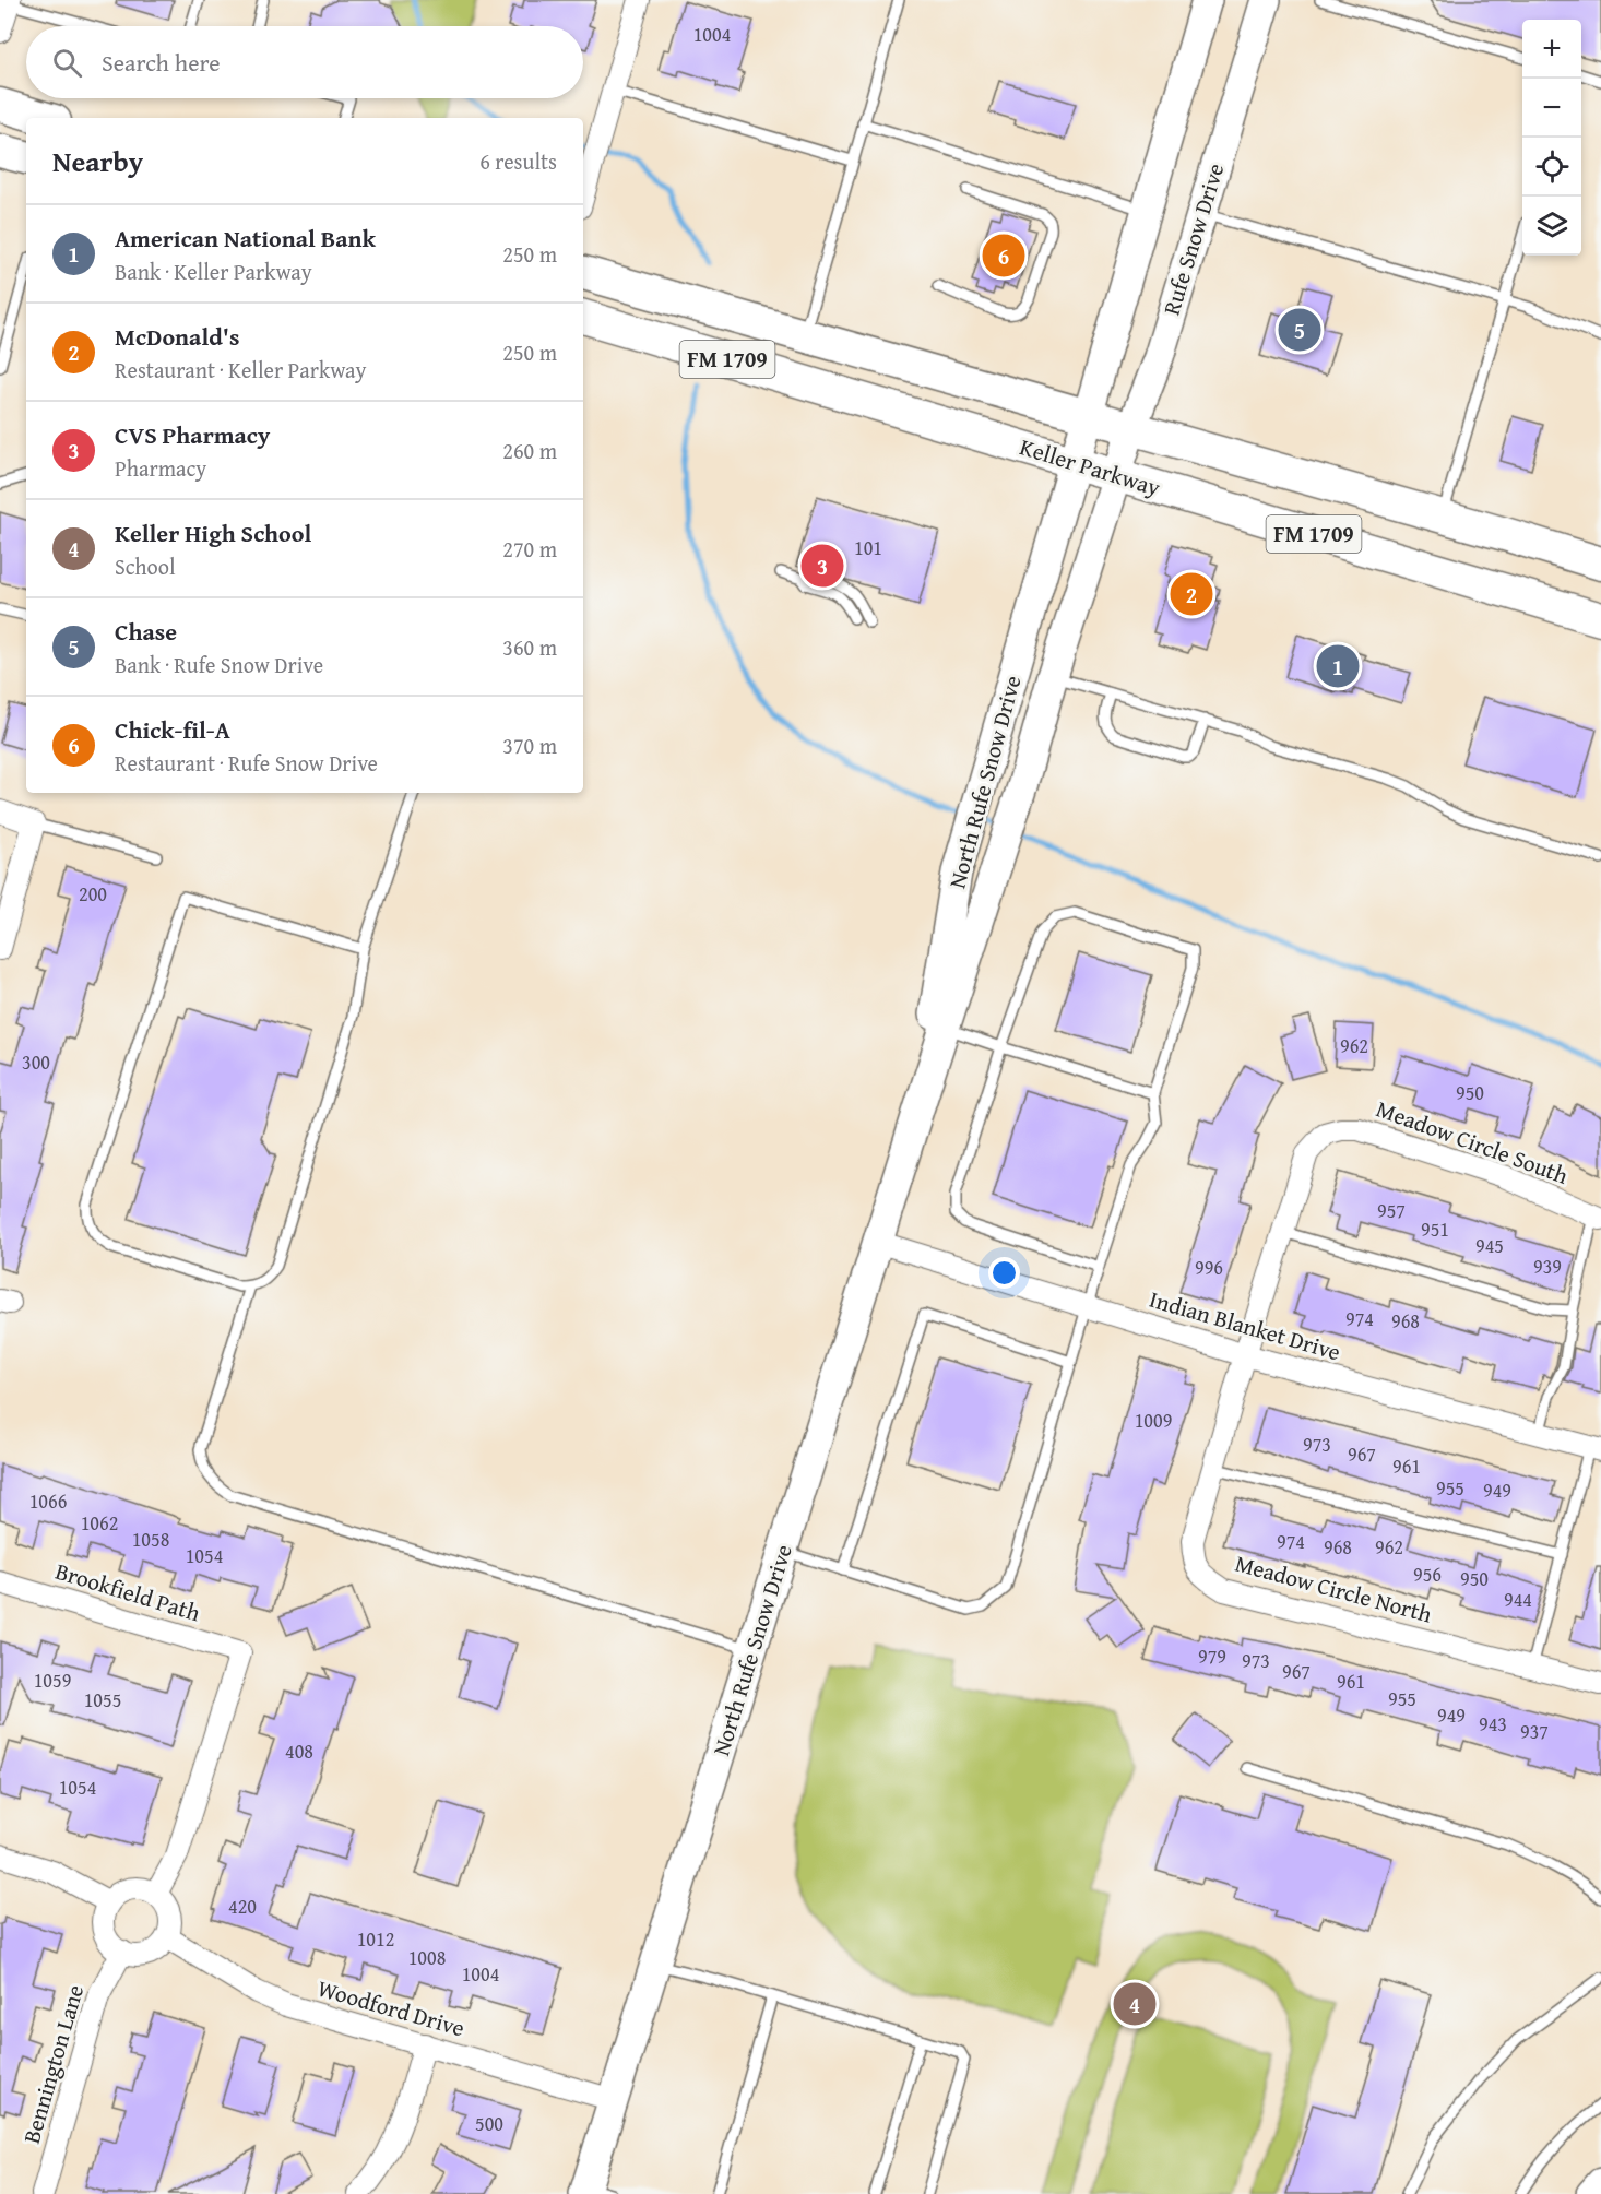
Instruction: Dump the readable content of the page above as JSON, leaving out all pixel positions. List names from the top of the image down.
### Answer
{
  "streets": {
    "main road": [
      "Rufe Snow Drive",
      "FM 1709",
      "Keller Parkway",
      "North Rufe Snow Drive"
    ],
    "street": [
      "Meadow Circle South",
      "Indian Blanket Drive",
      "Meadow Circle North",
      "Brookfield Path",
      "Woodford Drive",
      "Bennington Lane"
    ]
  },
  "crossings": [
    ["Rufe Snow Drive", "Keller Parkway"],
    ["Rufe Snow Drive", "North Rufe Snow Drive"],
    ["Keller Parkway", "North Rufe Snow Drive"],
    ["North Rufe Snow Drive", "Indian Blanket Drive"],
    ["North Rufe Snow Drive", "Woodford Drive"],
    ["Meadow Circle South", "Indian Blanket Drive"],
    ["Meadow Circle South", "Meadow Circle North"],
    ["Indian Blanket Drive", "Meadow Circle North"],
    ["Brookfield Path", "Woodford Drive"],
    ["Brookfield Path", "Bennington Lane"],
    ["Woodford Drive", "Bennington Lane"]
  ],
  "house_numbers": [
    "1004",
    "101",
    "200",
    "962",
    "300",
    "950",
    "957",
    "951",
    "945",
    "939",
    "996",
    "974",
    "968",
    "1009",
    "973",
    "967",
    "961",
    "955",
    "949",
    "1066",
    "1062",
    "1058",
    "974",
    "968",
    "962",
    "1054",
    "956",
    "950",
    "944",
    "979",
    "973",
    "967",
    "1059",
    "961",
    "955",
    "1055",
    "949",
    "943",
    "937",
    "408",
    "1054",
    "420",
    "1012",
    "1008",
    "1004",
    "500"
  ],
  "page": {
    "map_buttons": ["+", "−"],
    "search": "Search here",
    "heading": ["Nearby", "6 results"],
    "list": [
      {
        "mark": "1",
        "name": "American National Bank",
        "note": "Bank · Keller Parkway",
        "value": "250 m"
      },
      {
        "mark": "2",
        "name": "McDonald's",
        "note": "Restaurant · Keller Parkway",
        "value": "250 m"
      },
      {
        "mark": "3",
        "name": "CVS Pharmacy",
        "note": "Pharmacy",
        "value": "260 m"
      },
      {
        "mark": "4",
        "name": "Keller High School",
        "note": "School",
        "value": "270 m"
      },
      {
        "mark": "5",
        "name": "Chase",
        "note": "Bank · Rufe Snow Drive",
        "value": "360 m"
      },
      {
        "mark": "6",
        "name": "Chick-fil-A",
        "note": "Restaurant · Rufe Snow Drive",
        "value": "370 m"
      }
    ],
    "pins": [
      "6",
      "5",
      "3",
      "2",
      "1",
      "4"
    ]
  }
}
